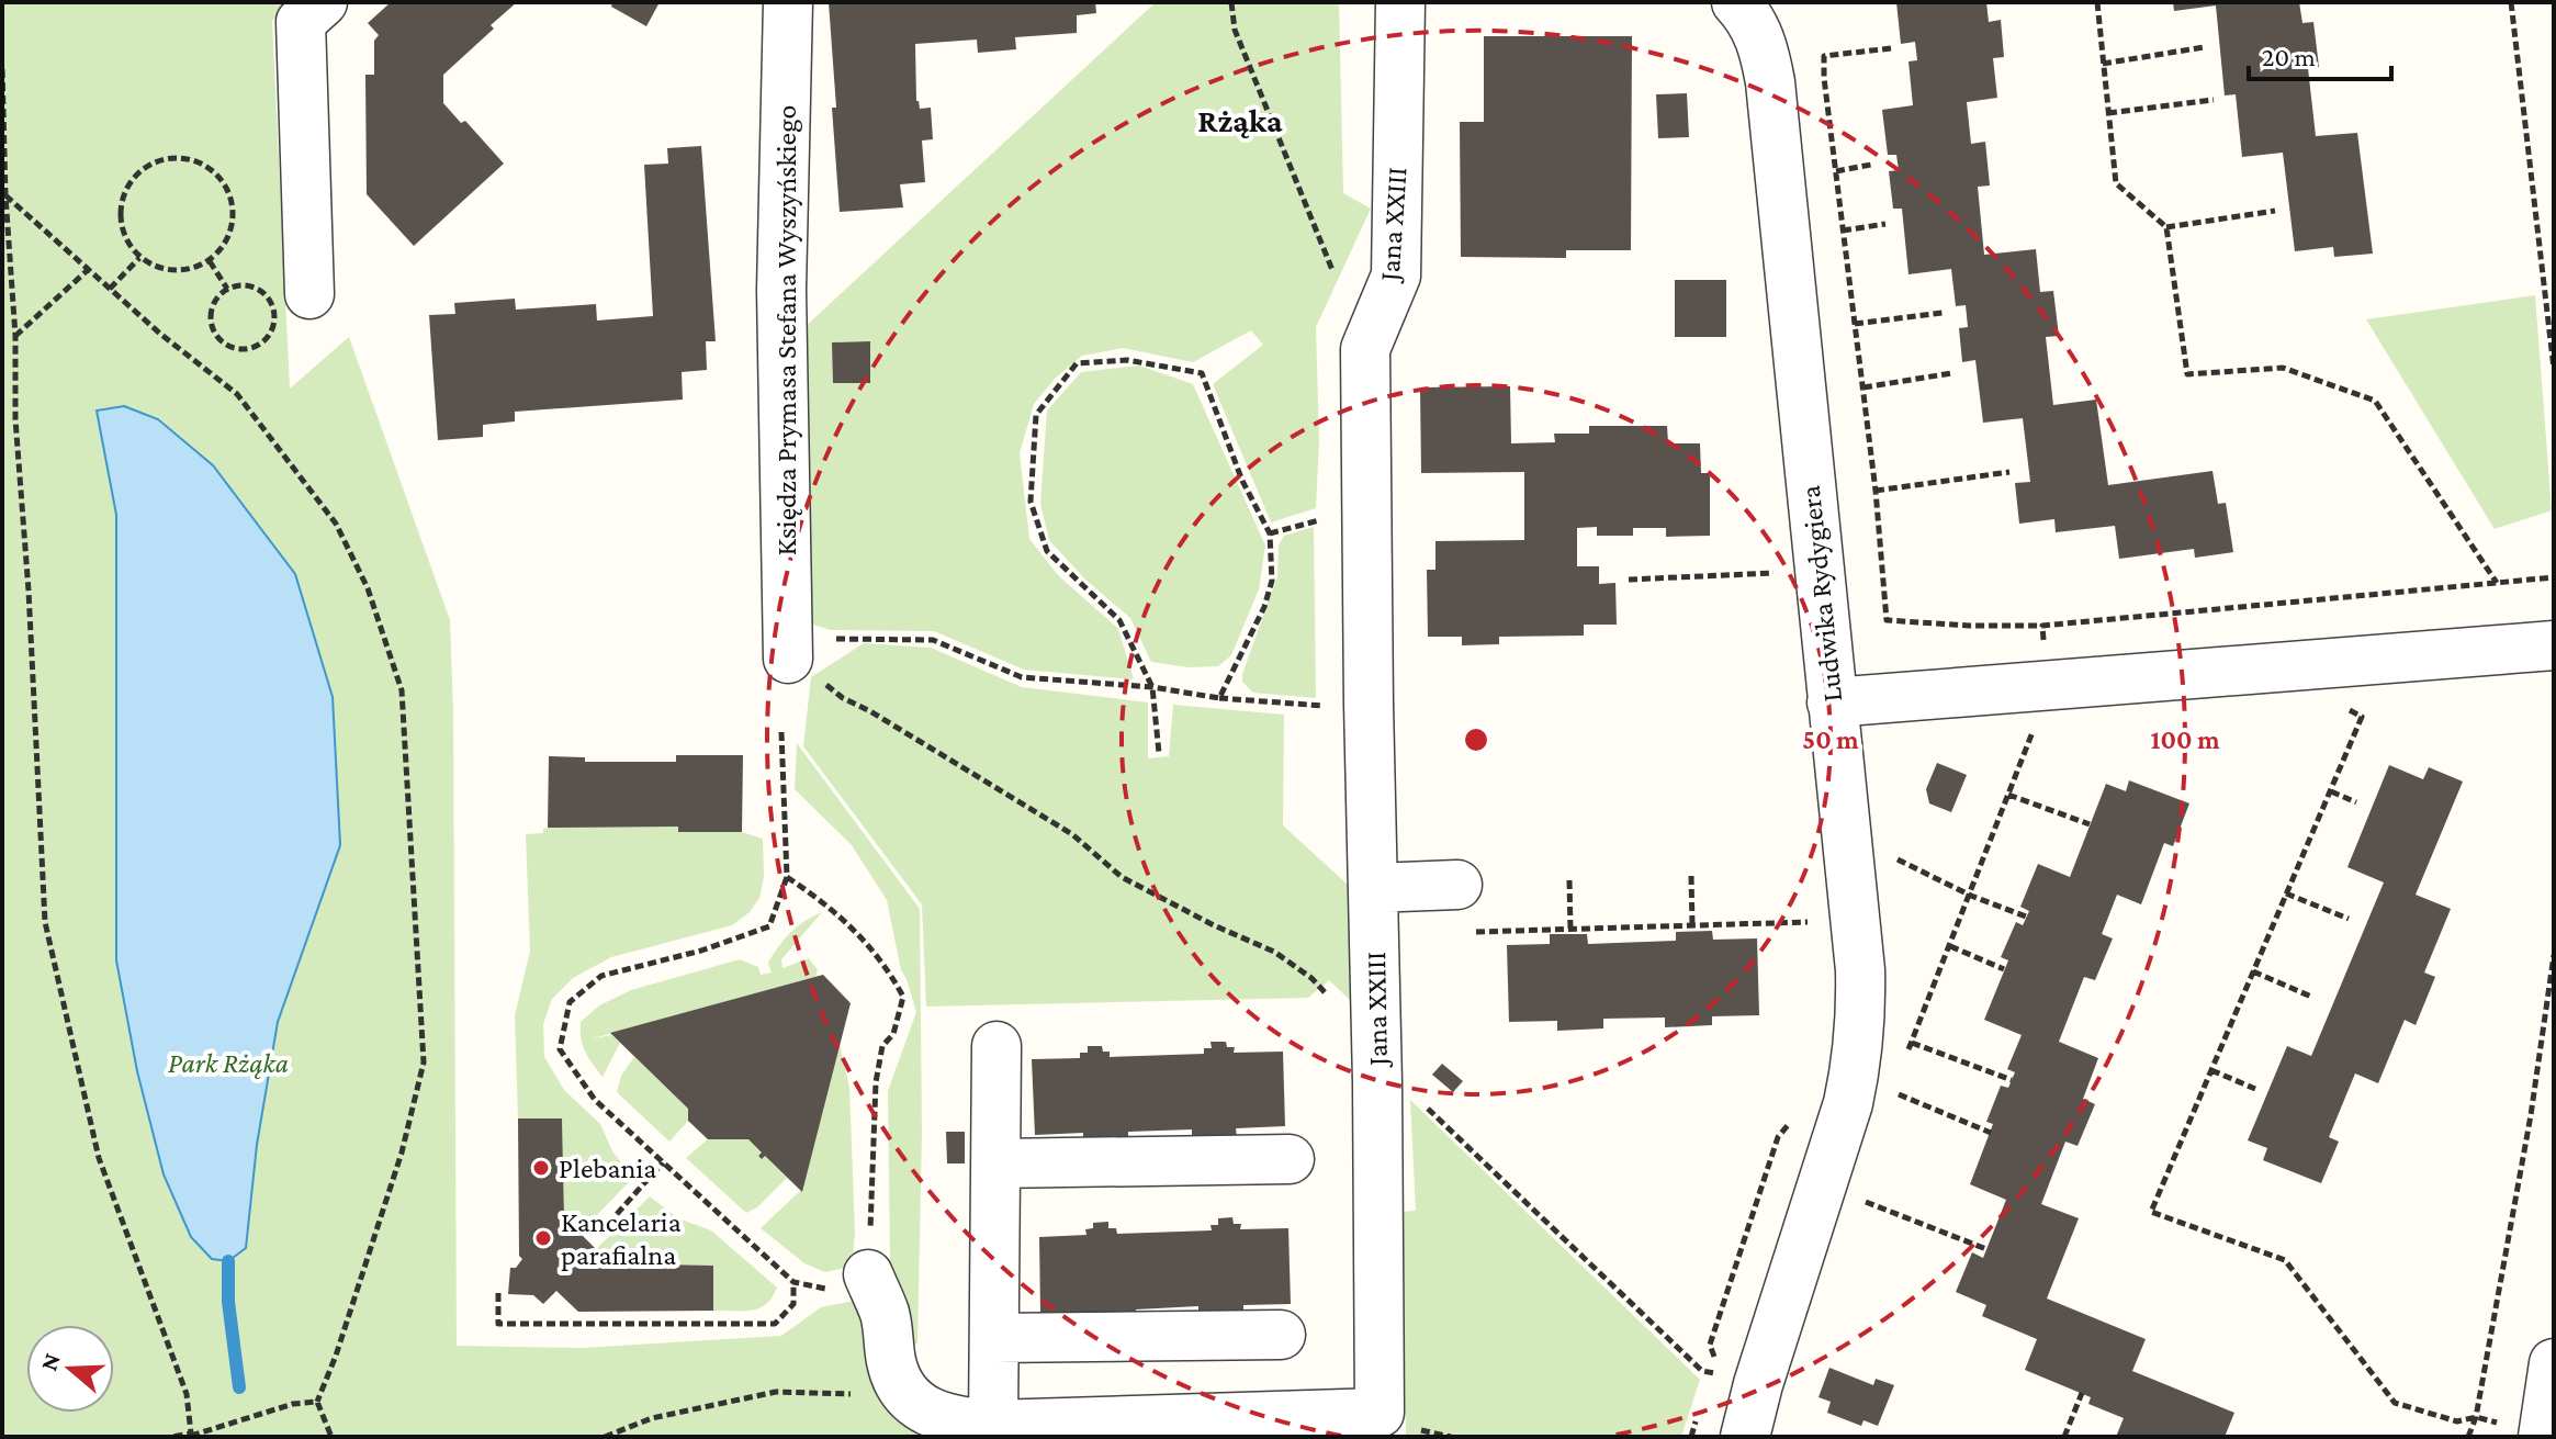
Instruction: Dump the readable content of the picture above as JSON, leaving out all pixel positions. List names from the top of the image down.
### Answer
{
  "streets": {
    "street": ["Jana XXIII", "Księdza Prymasa Stefana Wyszyńskiego", "Ludwika Rydygiera"]
  },
  "districts": ["Rżąka"],
  "parks": ["Park Rżąka"],
  "places": ["Plebania", "Kancelaria parafialna"],
  "scale_bar": "20 m",
  "north": "left",
  "rings": ["50 m", "100 m"]
}
